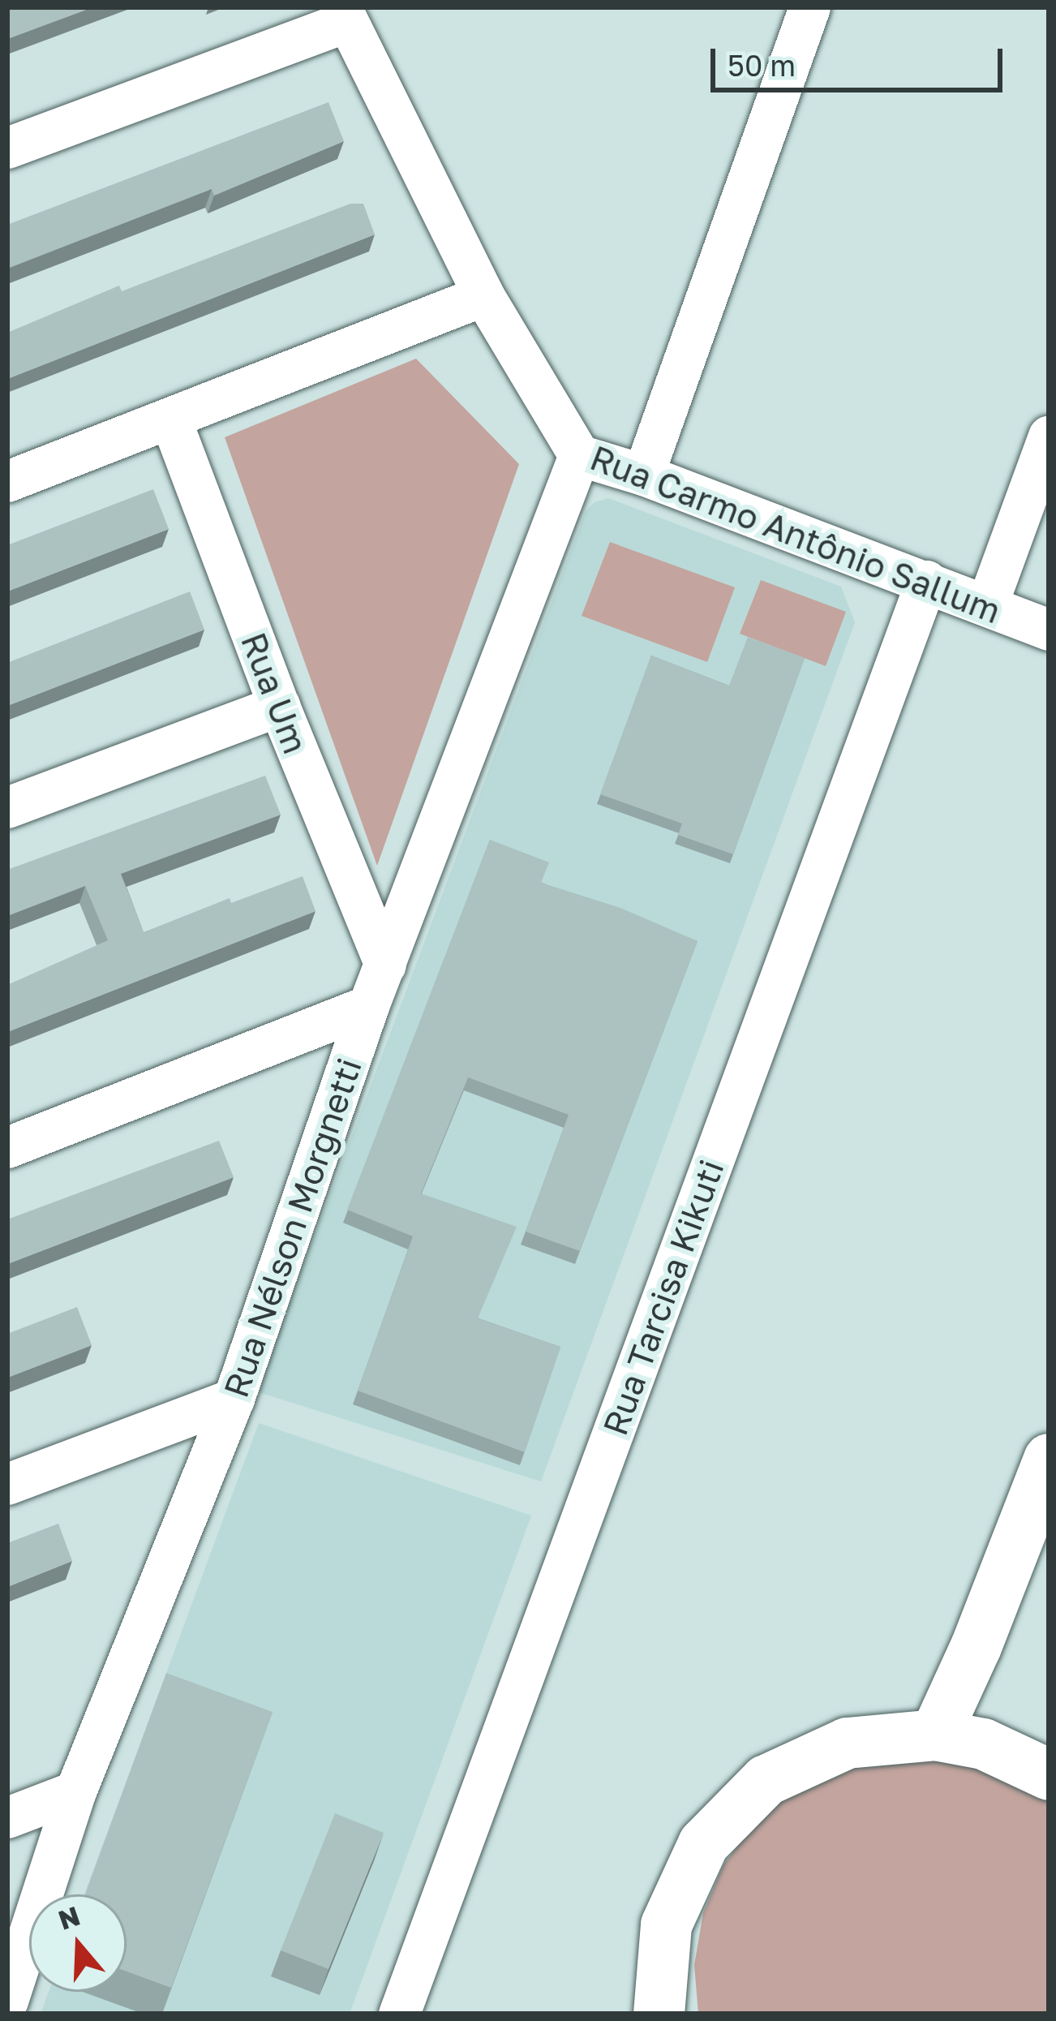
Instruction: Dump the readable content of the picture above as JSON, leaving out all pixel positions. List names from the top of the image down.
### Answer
{
  "streets": {
    "street": [
      "Rua Carmo Antônio Sallum",
      "Rua Um",
      "Rua Nélson Morgnetti",
      "Rua Tarcisa Kikuti"
    ]
  },
  "crossings": [
    ["Rua Carmo Antônio Sallum", "Rua Nélson Morgnetti"],
    ["Rua Carmo Antônio Sallum", "Rua Tarcisa Kikuti"],
    ["Rua Um", "Rua Nélson Morgnetti"]
  ],
  "scale_bar": "50 m",
  "north": "top"
}
